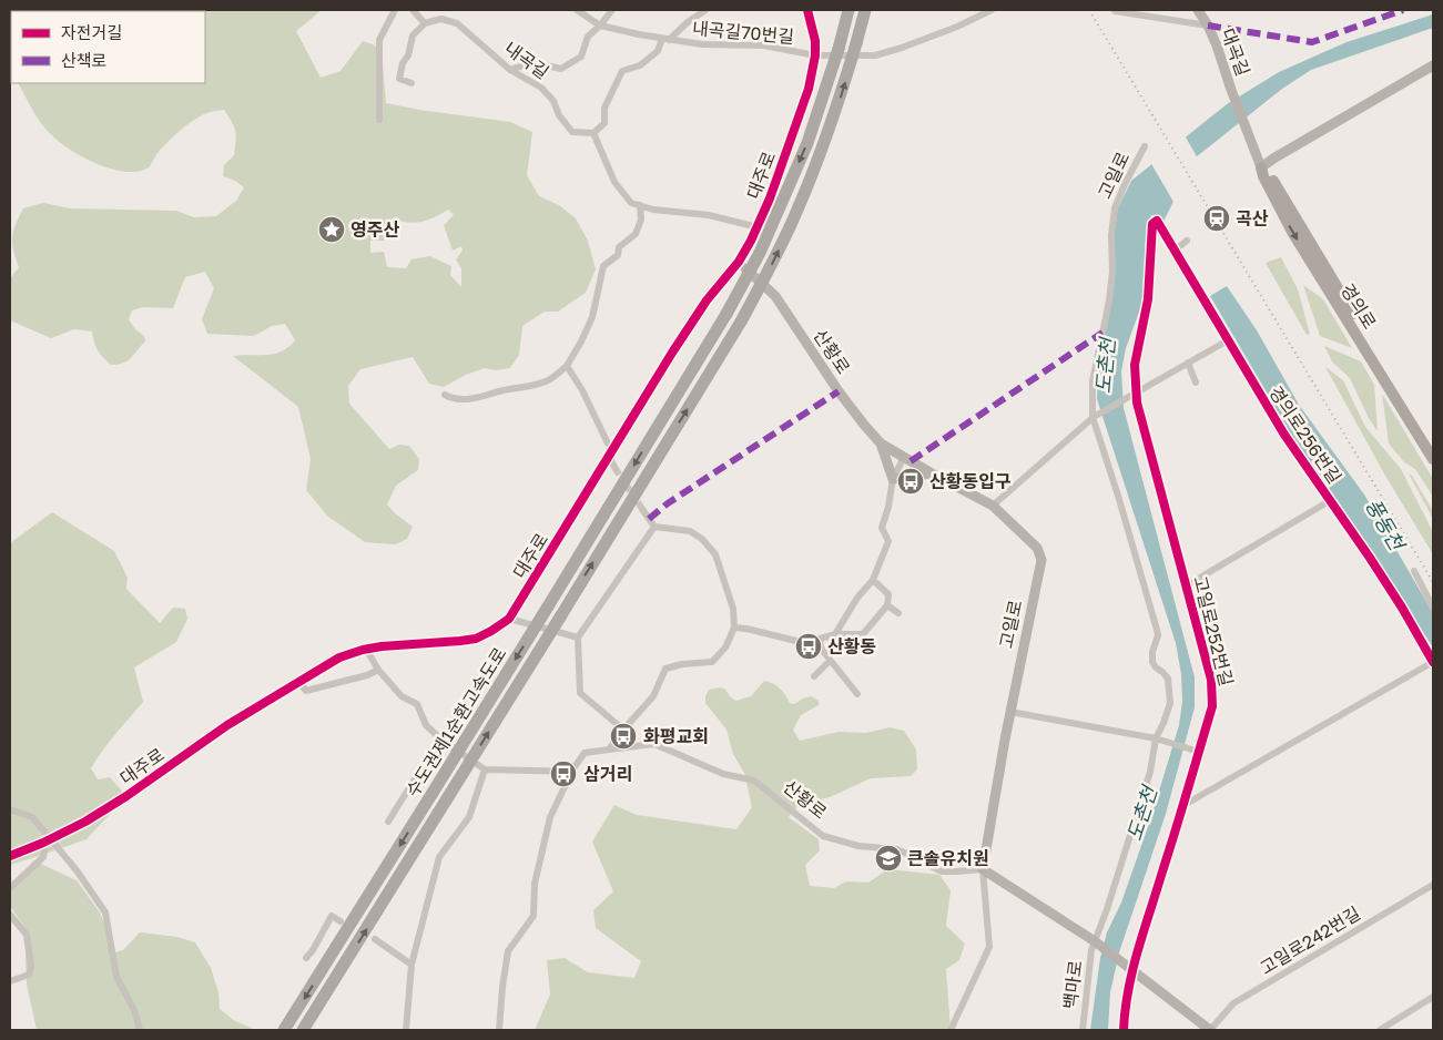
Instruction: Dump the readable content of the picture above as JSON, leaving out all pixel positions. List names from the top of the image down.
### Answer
{
  "streets": {
    "highway": ["수도권제1순환고속도로"],
    "main road": ["경의로"],
    "street": [
      "내곡길70번길",
      "대곡길",
      "내곡길",
      "대주로",
      "고일로",
      "산황로",
      "경의로256번길",
      "고일로252번길",
      "고일로242번길",
      "백마로"
    ]
  },
  "crossings": [
    ["내곡길70번길", "대주로"],
    ["대곡길", "경의로"],
    ["대주로", "산황로"],
    ["고일로", "산황로"],
    ["고일로", "백마로"],
    ["경의로256번길", "고일로252번길"]
  ],
  "water": ["도촌천", "풍동천"],
  "places": {
    "station": ["곡산"],
    "place": ["영주산"],
    "bus stop": [
      "산황동입구",
      "산황동",
      "화평교회",
      "삼거리"
    ],
    "school or university": ["큰솔유치원"]
  },
  "legend": ["자전거길", "산책로"]
}
